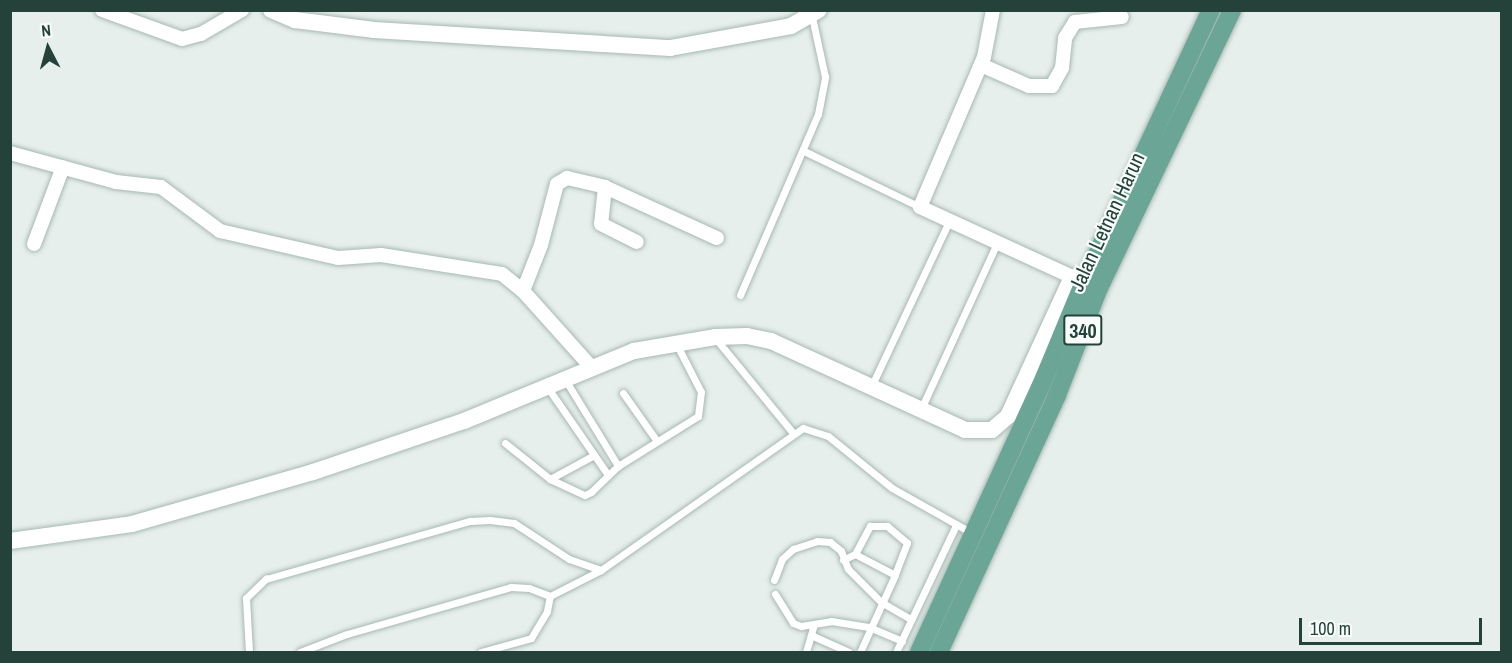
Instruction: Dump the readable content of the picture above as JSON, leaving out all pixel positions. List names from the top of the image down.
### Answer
{
  "streets": {
    "main road": ["Jalan Letnan Harun", "340"]
  },
  "scale_bar": "100 m",
  "north": "top"
}
